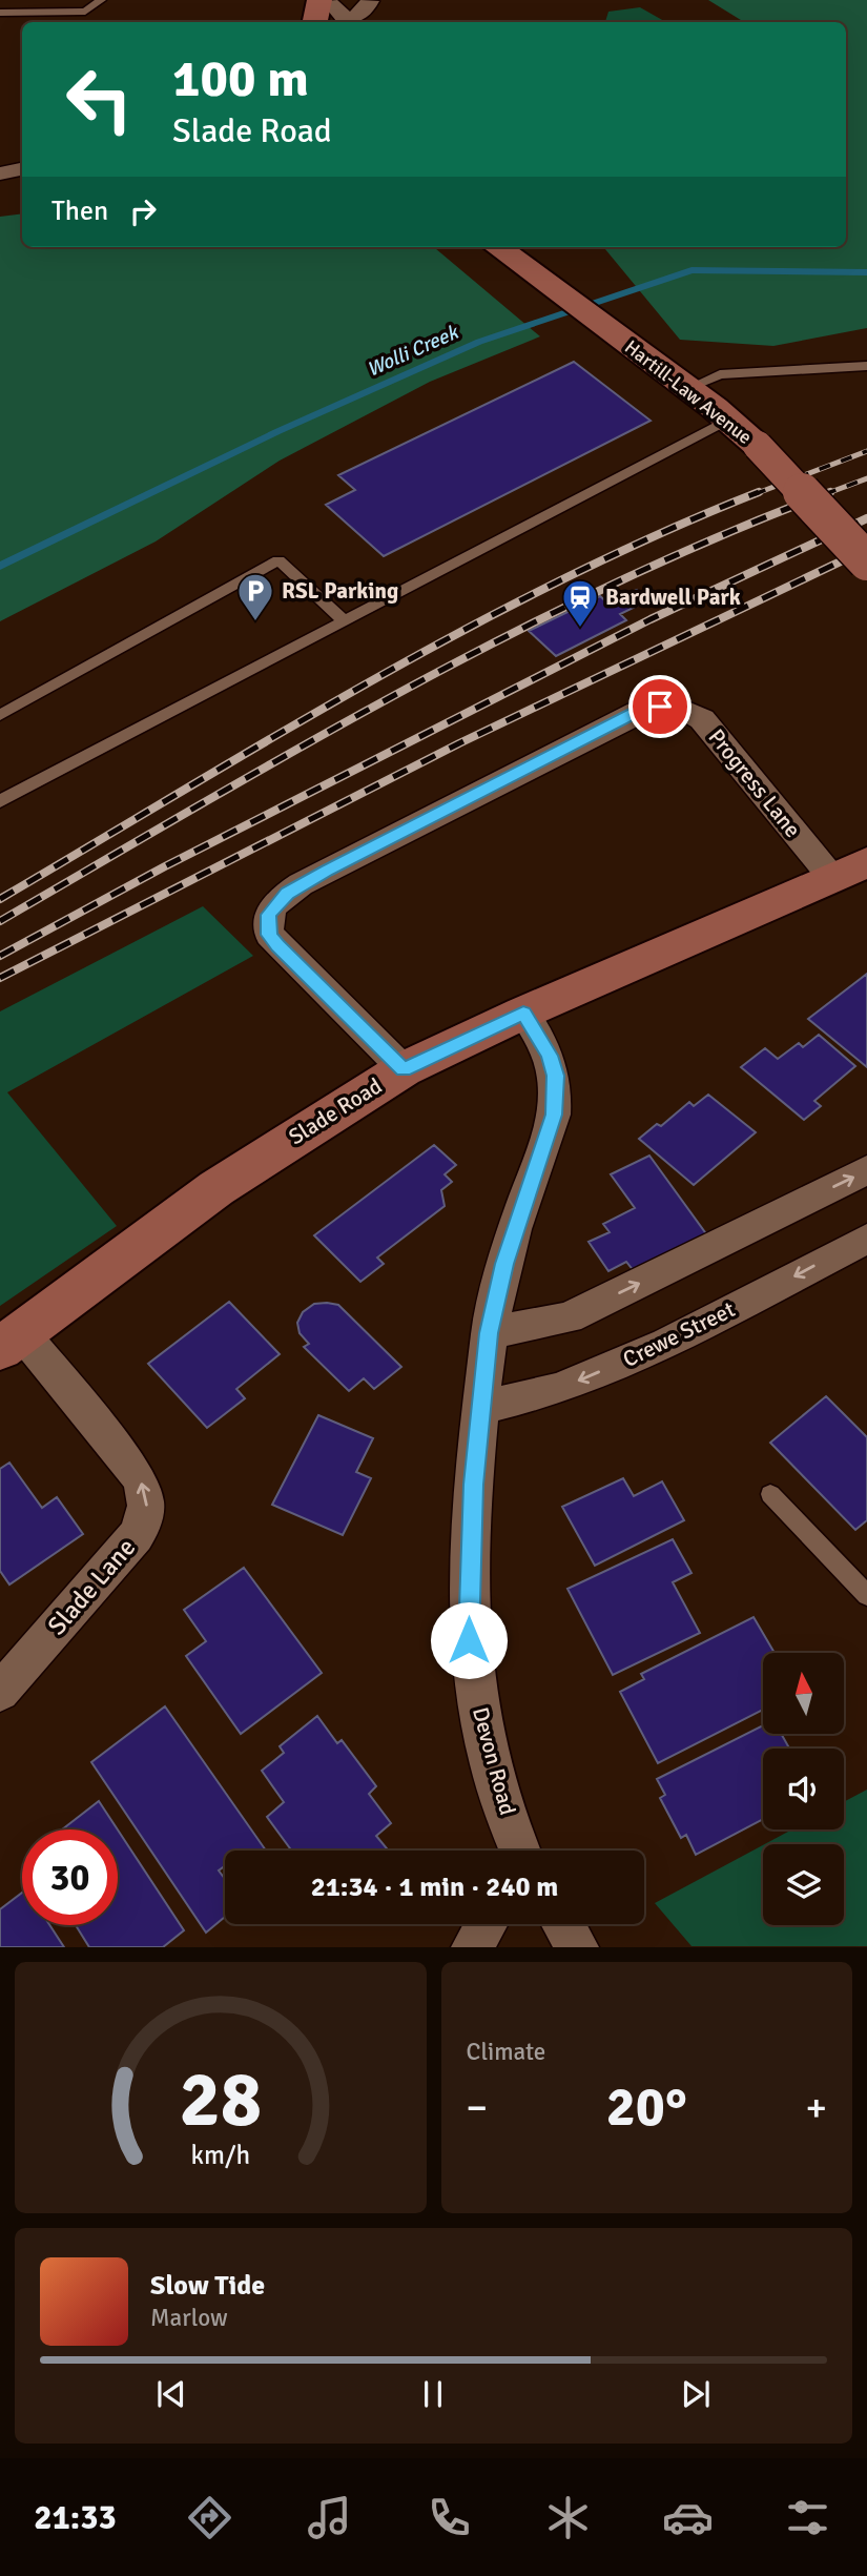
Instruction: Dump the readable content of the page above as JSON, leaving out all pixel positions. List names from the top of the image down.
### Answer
{
  "streets": {
    "main road": ["Hartill-Law Avenue", "Slade Road"],
    "street": [
      "Progress Lane",
      "Crewe Street",
      "Slade Lane",
      "Devon Road"
    ]
  },
  "crossings": [
    ["Progress Lane", "Slade Road"],
    ["Slade Road", "Slade Lane"],
    ["Slade Road", "Devon Road"],
    ["Crewe Street", "Devon Road"]
  ],
  "water": ["Wolli Creek"],
  "places": {
    "parking": ["RSL Parking"],
    "station": ["Bardwell Park"]
  },
  "north": "top",
  "page": {
    "turn": ["100 m", "Slade Road"],
    "then": "Then",
    "limit": "30",
    "trip": "21:34 · 1 min · 240 m",
    "tile": "Climate",
    "heat": ["−", "20°", "+"],
    "song": ["Slow Tide", "Marlow"],
    "tabs": "21:33",
    "gauge": ["28", "km/h"]
  }
}
